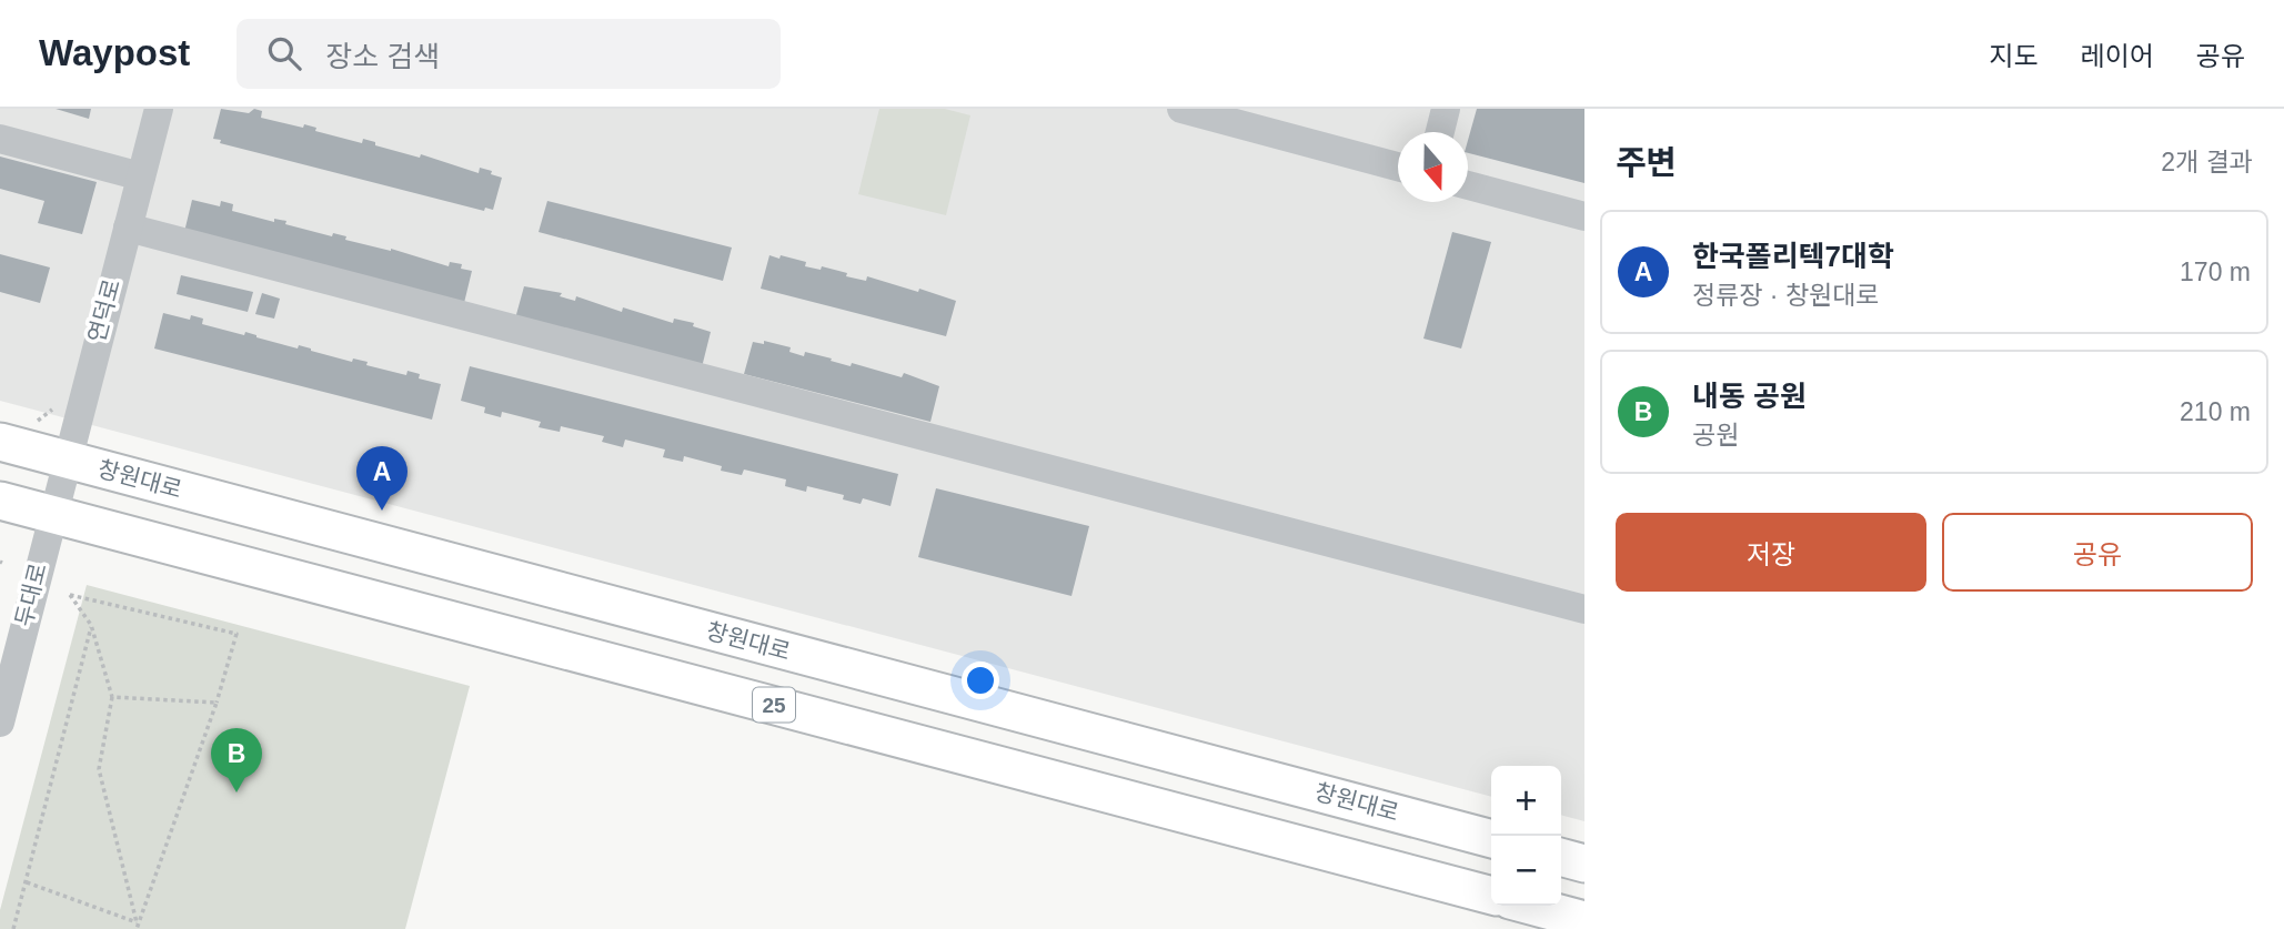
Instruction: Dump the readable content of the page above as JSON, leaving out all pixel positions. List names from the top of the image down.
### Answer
{
  "streets": {
    "main road": ["창원대로", "25"],
    "street": ["연덕로", "두대로"]
  },
  "crossings": [
    ["연덕로", "창원대로"],
    ["연덕로", "두대로"],
    ["연덕로", "25"],
    ["두대로", "25"]
  ],
  "north": "bottom",
  "page": {
    "header": "Waypost",
    "search": "장소 검색",
    "nav": ["지도", "레이어", "공유"],
    "heading": ["주변", "2개 결과"],
    "list": [
      {
        "mark": "A",
        "name": "한국폴리텍7대학",
        "note": "정류장 · 창원대로",
        "value": "170 m"
      },
      {
        "mark": "B",
        "name": "내동 공원",
        "note": "공원",
        "value": "210 m"
      }
    ],
    "pins": ["A", "B"],
    "buttons": ["저장", "공유"],
    "map_buttons": ["+", "−"]
  }
}
